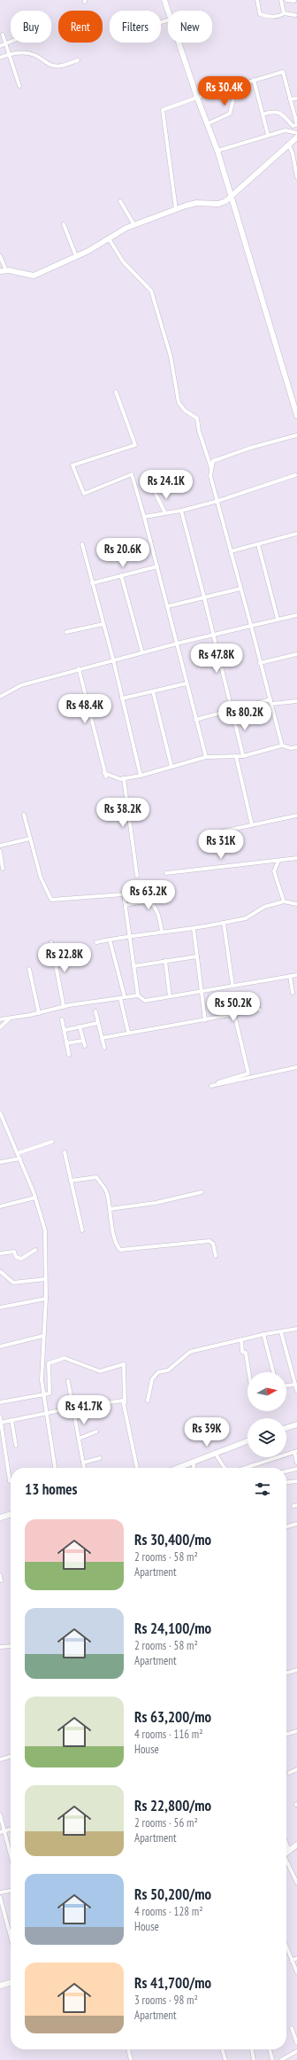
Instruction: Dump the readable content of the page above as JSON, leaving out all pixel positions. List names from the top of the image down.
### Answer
{
  "north": "right",
  "page": {
    "chip": [
      "Buy",
      "Rent",
      "Filters",
      "New"
    ],
    "price": [
      "Rs 30.4K",
      "Rs 24.1K",
      "Rs 20.6K",
      "Rs 47.8K",
      "Rs 48.4K",
      "Rs 80.2K",
      "Rs 38.2K",
      "Rs 31K",
      "Rs 63.2K",
      "Rs 22.8K",
      "Rs 50.2K",
      "Rs 41.7K",
      "Rs 39K"
    ],
    "heading": "13 homes",
    "list": [
      {
        "name": "Rs 30,400/mo",
        "note": "2 rooms · 58 m² · Apartment"
      },
      {
        "name": "Rs 24,100/mo",
        "note": "2 rooms · 58 m² · Apartment"
      },
      {
        "name": "Rs 63,200/mo",
        "note": "4 rooms · 116 m² · House"
      },
      {
        "name": "Rs 22,800/mo",
        "note": "2 rooms · 56 m² · Apartment"
      },
      {
        "name": "Rs 50,200/mo",
        "note": "4 rooms · 128 m² · House"
      },
      {
        "name": "Rs 41,700/mo",
        "note": "3 rooms · 98 m² · Apartment"
      }
    ]
  }
}
